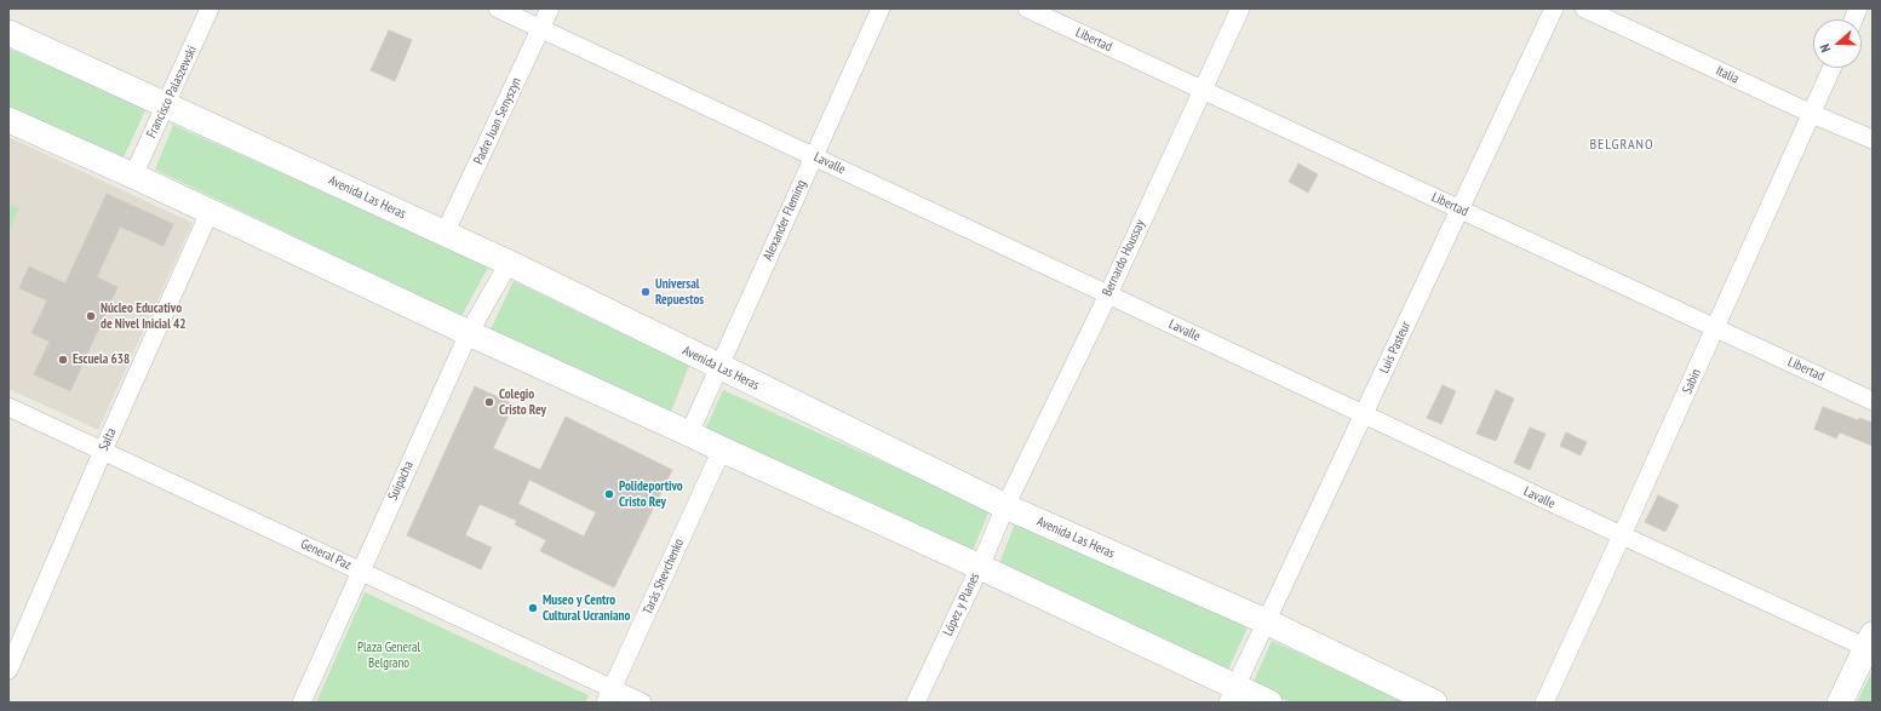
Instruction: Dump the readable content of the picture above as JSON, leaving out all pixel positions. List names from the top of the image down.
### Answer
{
  "streets": {
    "main road": ["Avenida Las Heras"],
    "street": [
      "Libertad",
      "Italia",
      "Francisco Palaszewski",
      "Padre Juan Senyszyn",
      "Lavalle",
      "Alexander Fleming",
      "Bernardo Houssay",
      "Luis Pasteur",
      "Sabin",
      "Salta",
      "Suipacha",
      "General Paz",
      "Tarás Shevchenko",
      "López y Planes"
    ]
  },
  "crossings": [
    ["Libertad", "Bernardo Houssay"],
    ["Libertad", "Luis Pasteur"],
    ["Libertad", "Sabin"],
    ["Italia", "Sabin"],
    ["Francisco Palaszewski", "Avenida Las Heras"],
    ["Padre Juan Senyszyn", "Lavalle"],
    ["Padre Juan Senyszyn", "Avenida Las Heras"],
    ["Lavalle", "Alexander Fleming"],
    ["Lavalle", "Bernardo Houssay"],
    ["Lavalle", "Luis Pasteur"],
    ["Lavalle", "Sabin"],
    ["Avenida Las Heras", "Alexander Fleming"],
    ["Avenida Las Heras", "Bernardo Houssay"],
    ["Avenida Las Heras", "Luis Pasteur"],
    ["Avenida Las Heras", "Suipacha"],
    ["Avenida Las Heras", "López y Planes"],
    ["Bernardo Houssay", "López y Planes"],
    ["Salta", "General Paz"],
    ["Suipacha", "General Paz"],
    ["General Paz", "Tarás Shevchenko"]
  ],
  "districts": ["BELGRANO"],
  "parks": ["Plaza General Belgrano"],
  "places": [
    "Universal Repuestos",
    "Núcleo Educativo de Nivel Inicial 42",
    "Escuela 638",
    "Colegio Cristo Rey",
    "Polideportivo Cristo Rey",
    "Museo y Centro Cultural Ucraniano"
  ],
  "north": "left"
}
